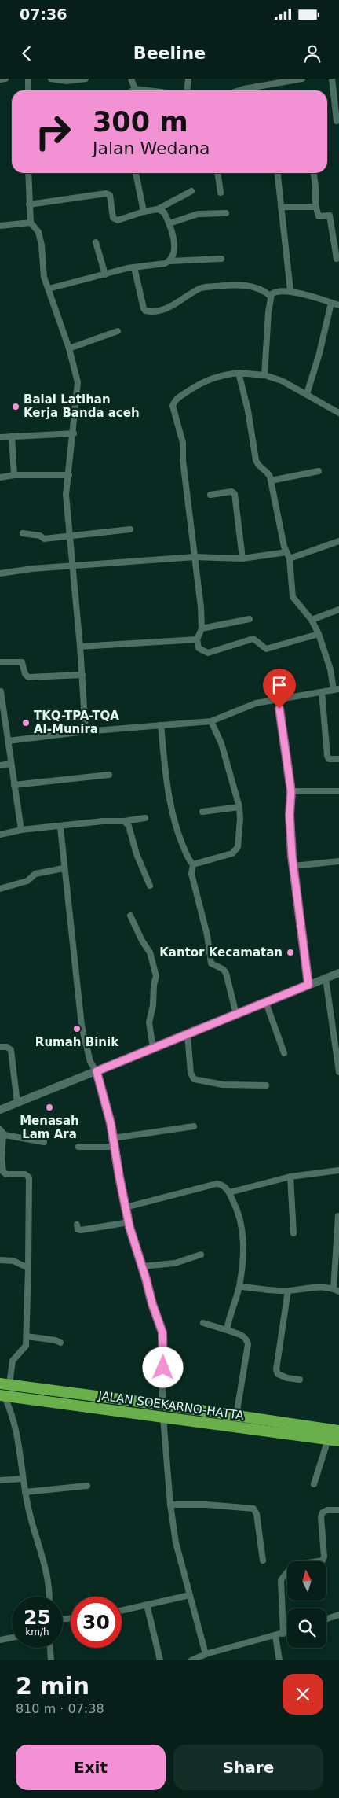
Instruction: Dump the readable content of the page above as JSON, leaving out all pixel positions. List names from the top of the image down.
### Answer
{
  "streets": {
    "highway": ["JALAN SOEKARNO-HATTA"]
  },
  "places": [
    "Balai Latihan Kerja Banda aceh",
    "TKQ-TPA-TQA Al-Munira",
    "Kantor Kecamatan",
    "Rumah Binik",
    "Menasah Lam Ara"
  ],
  "north": "top",
  "page": {
    "status": "07:36",
    "header": "Beeline",
    "turn": ["300 m", "Jalan Wedana"],
    "speed": "25 km/h",
    "limit": "30",
    "heading": ["2 min", "810 m · 07:38"],
    "buttons": ["Exit", "Share"]
  }
}
